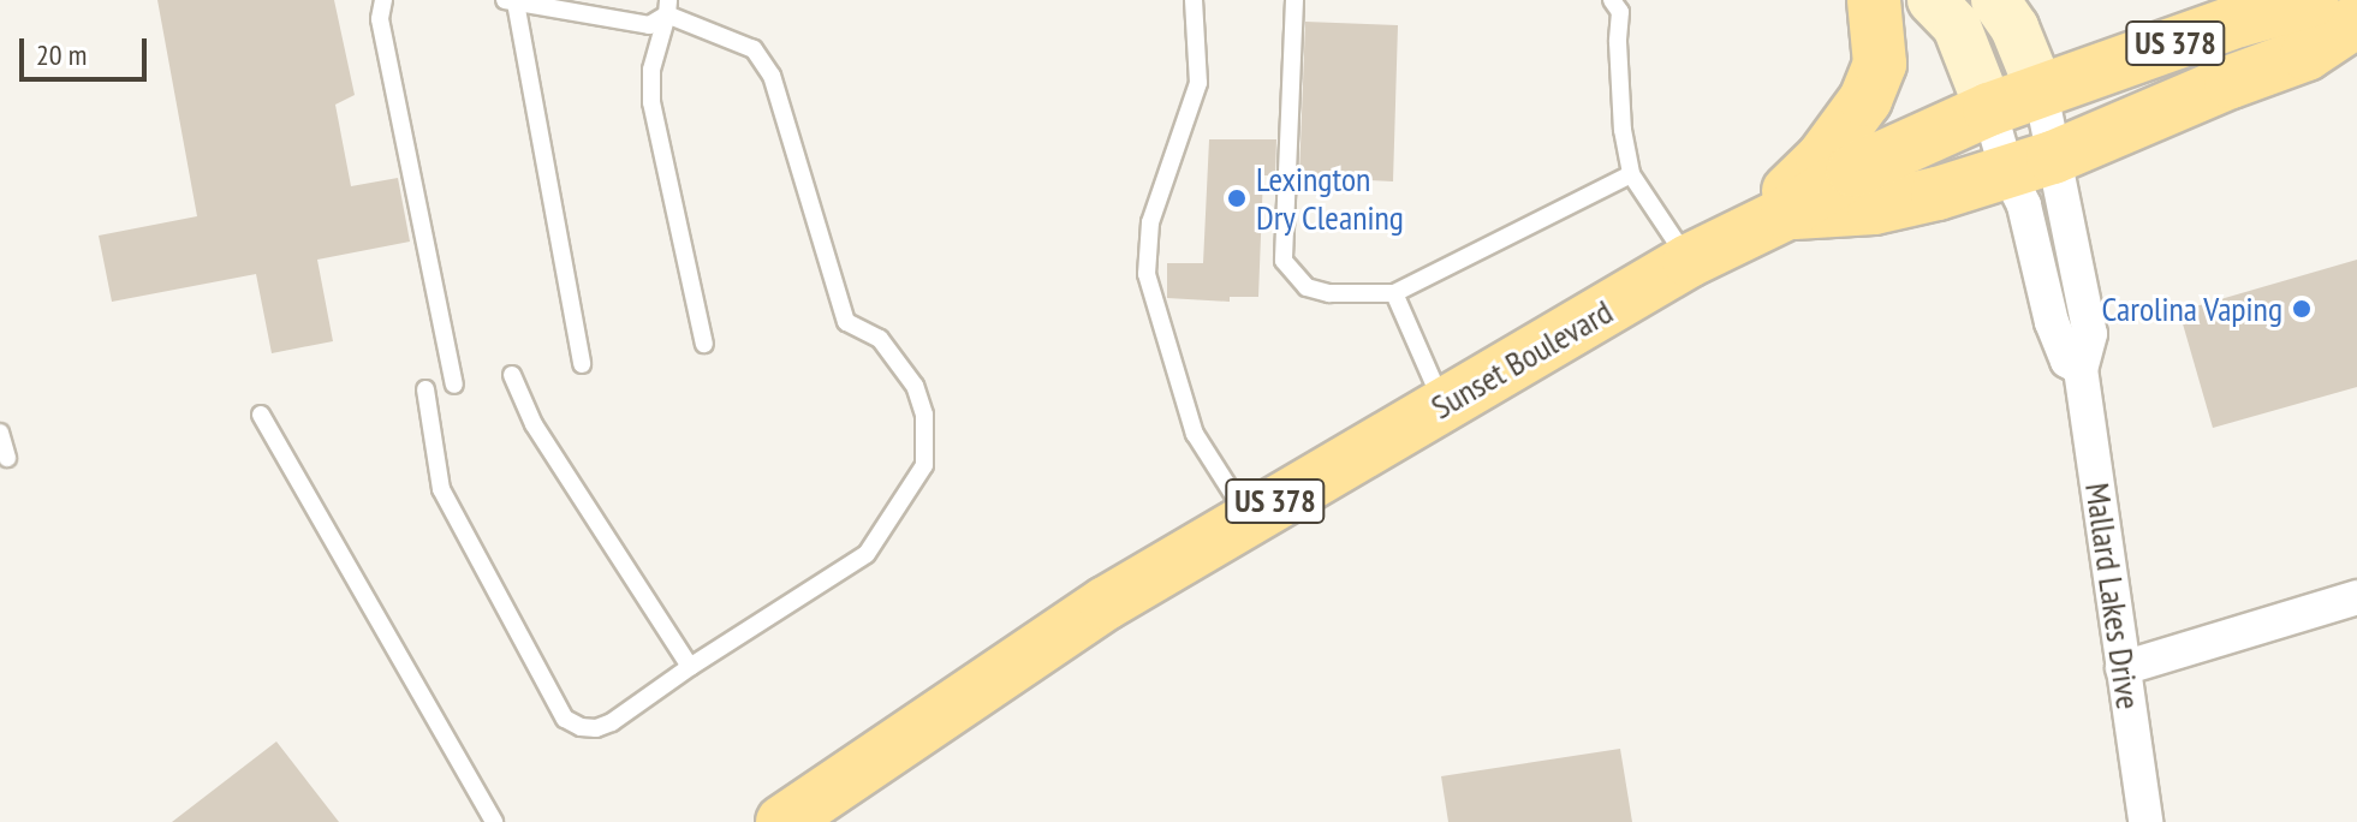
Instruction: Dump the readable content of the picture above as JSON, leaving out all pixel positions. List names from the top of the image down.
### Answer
{
  "streets": {
    "main road": ["US 378", "Sunset Boulevard"],
    "street": ["Mallard Lakes Drive"]
  },
  "crossings": [
    ["Sunset Boulevard", "Mallard Lakes Drive"]
  ],
  "places": ["Lexington Dry Cleaning", "Carolina Vaping"],
  "scale_bar": "20 m"
}
